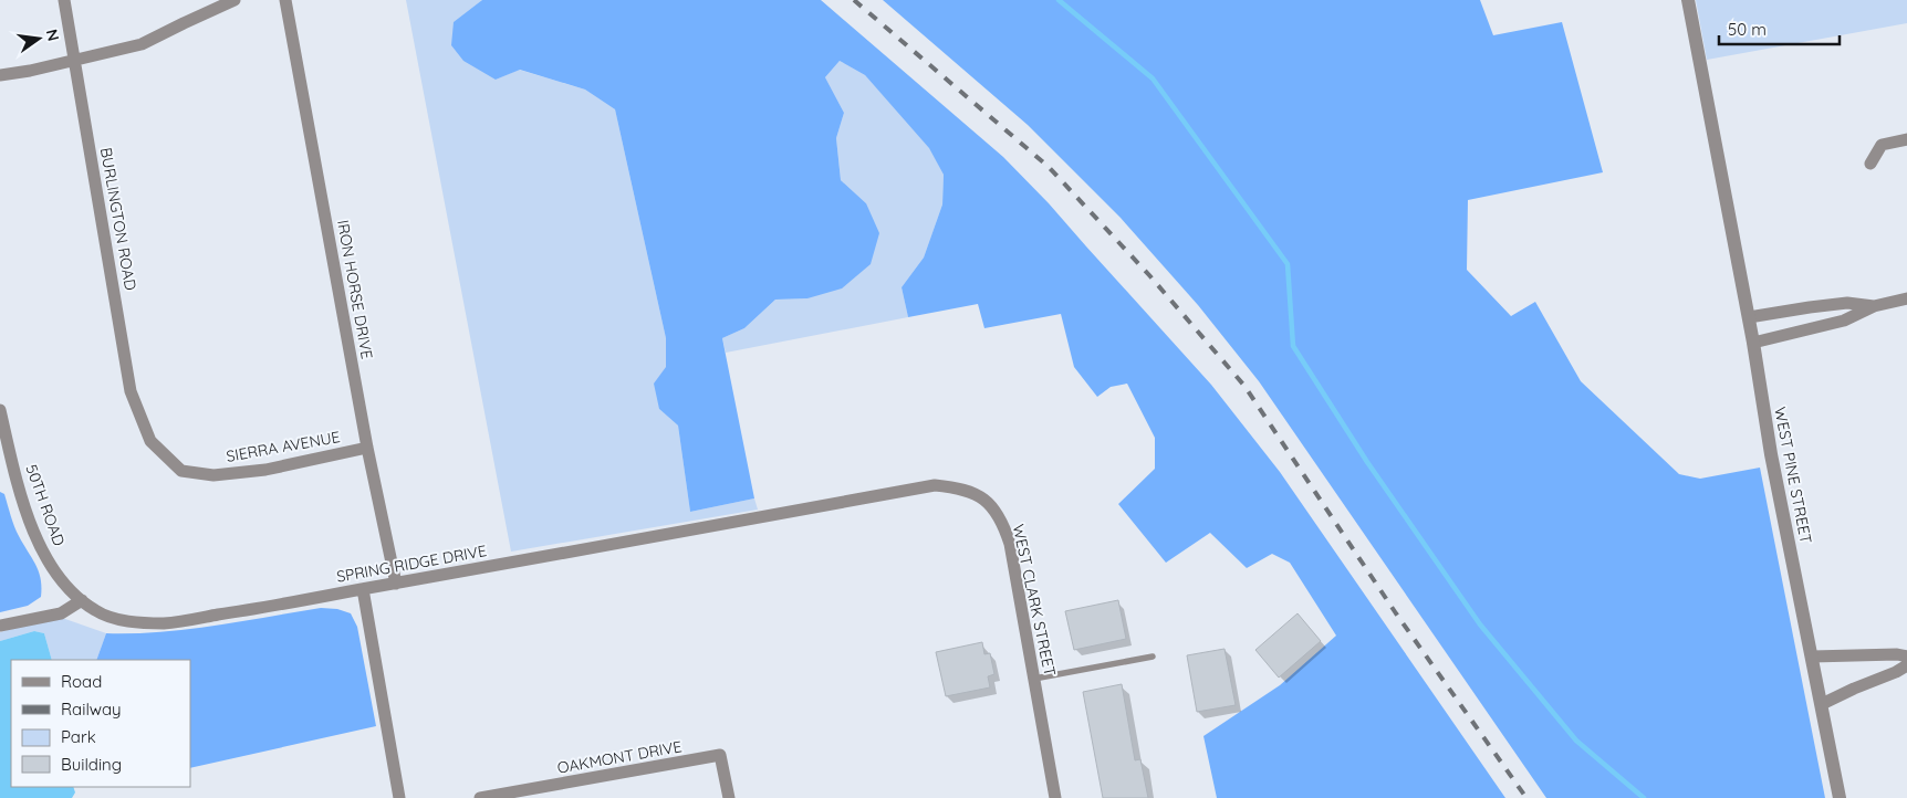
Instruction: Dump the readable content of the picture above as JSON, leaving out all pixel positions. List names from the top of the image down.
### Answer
{
  "streets": {
    "street": [
      "BURLINGTON ROAD",
      "IRON HORSE DRIVE",
      "SIERRA AVENUE",
      "WEST PINE STREET",
      "50TH ROAD",
      "SPRING RIDGE DRIVE",
      "WEST CLARK STREET",
      "OAKMONT DRIVE"
    ]
  },
  "crossings": [
    ["BURLINGTON ROAD", "SIERRA AVENUE"],
    ["IRON HORSE DRIVE", "SIERRA AVENUE"],
    ["IRON HORSE DRIVE", "SPRING RIDGE DRIVE"],
    ["50TH ROAD", "SPRING RIDGE DRIVE"],
    ["SPRING RIDGE DRIVE", "WEST CLARK STREET"]
  ],
  "legend": [
    "Road",
    "Railway",
    "Park",
    "Building"
  ],
  "scale_bar": "50 m",
  "north": "right"
}
